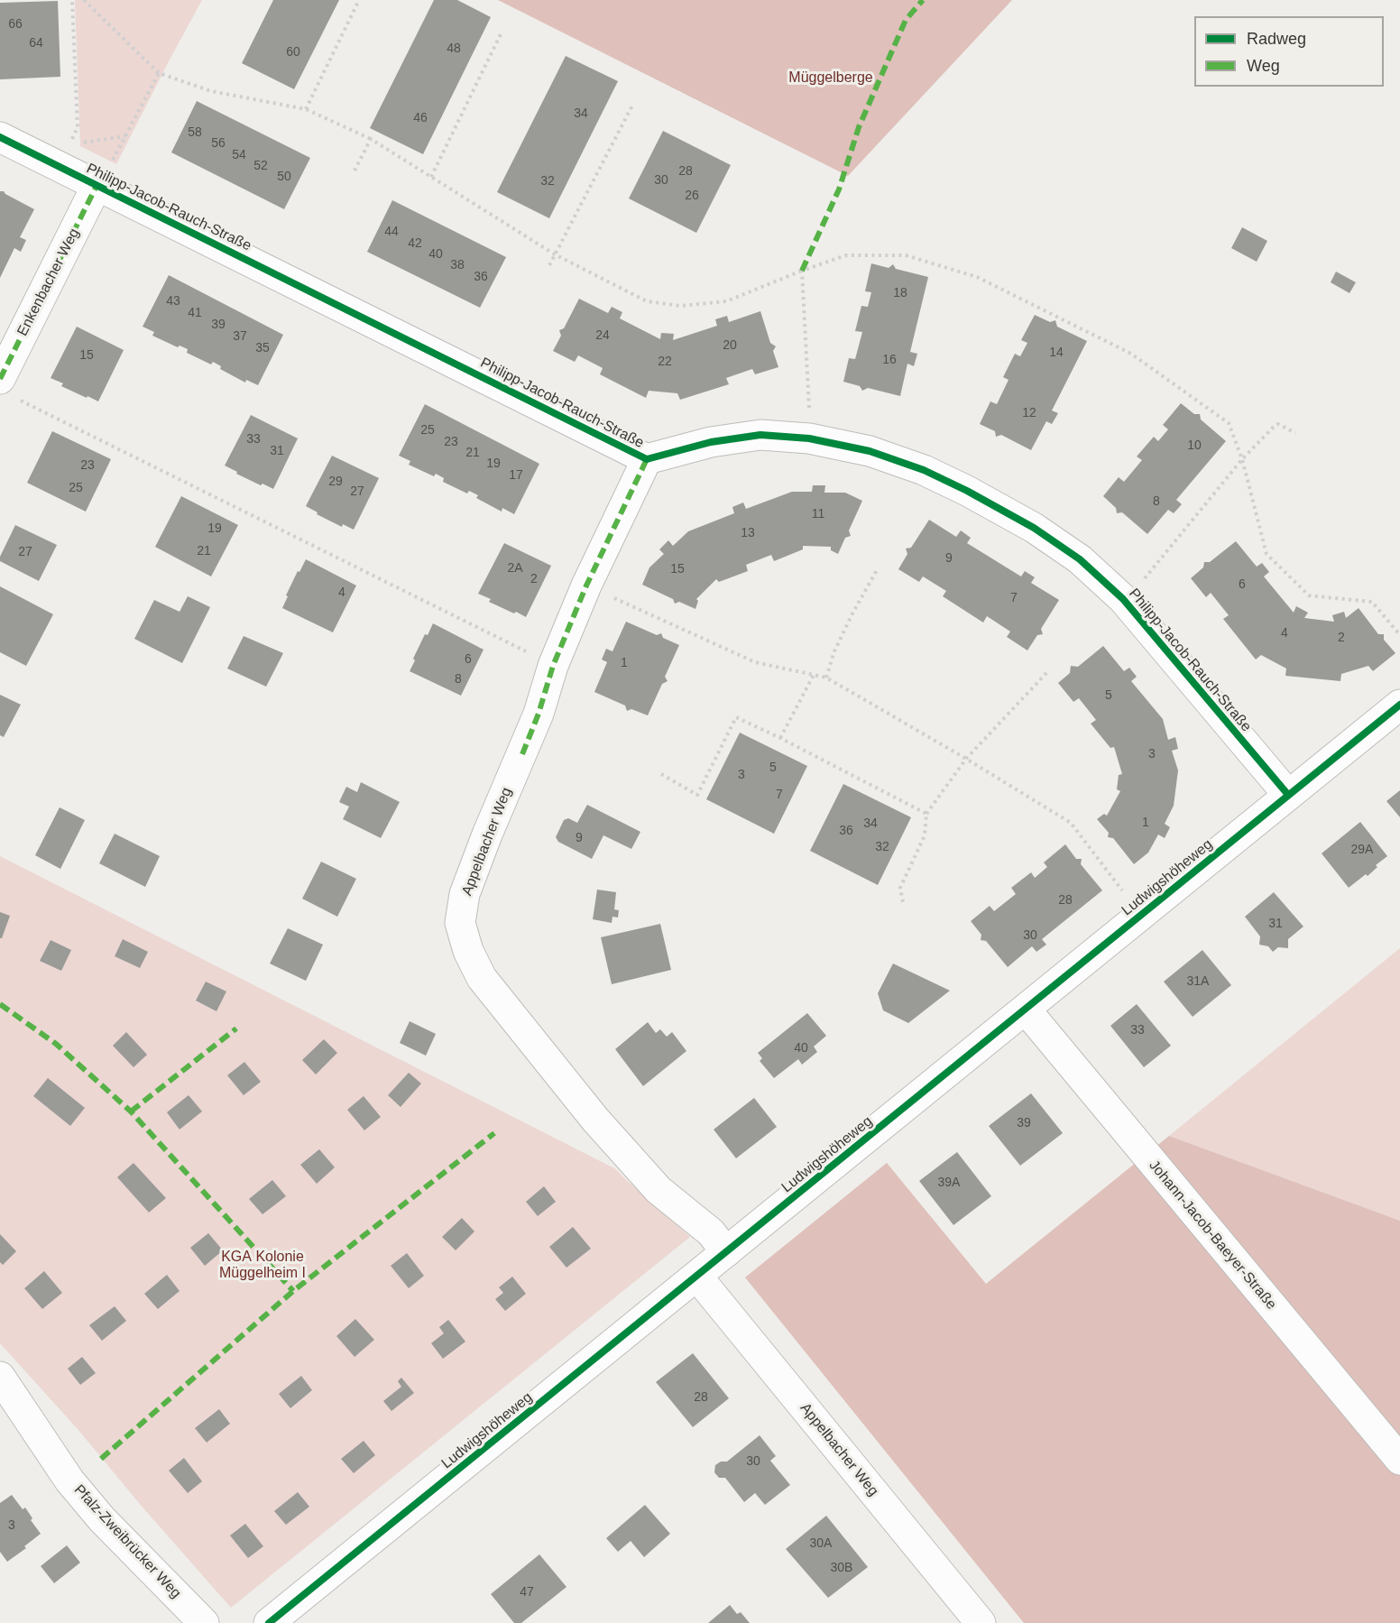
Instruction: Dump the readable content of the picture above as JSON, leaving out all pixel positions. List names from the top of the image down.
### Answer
{
  "streets": {
    "street": [
      "Philipp-Jacob-Rauch-Straße",
      "Enkenbacher Weg",
      "Appelbacher Weg",
      "Ludwigshöheweg",
      "Johann-Jacob-Baeyer-Straße",
      "Pfalz-Zweibrücker Weg"
    ]
  },
  "crossings": [
    ["Philipp-Jacob-Rauch-Straße", "Enkenbacher Weg"],
    ["Philipp-Jacob-Rauch-Straße", "Appelbacher Weg"],
    ["Philipp-Jacob-Rauch-Straße", "Ludwigshöheweg"],
    ["Appelbacher Weg", "Ludwigshöheweg"],
    ["Ludwigshöheweg", "Johann-Jacob-Baeyer-Straße"]
  ],
  "parks": ["Müggelberge", "KGA Kolonie Müggelheim I"],
  "house_numbers": [
    "66",
    "64",
    "48",
    "60",
    "34",
    "46",
    "58",
    "56",
    "54",
    "52",
    "28",
    "50",
    "30",
    "32",
    "26",
    "44",
    "42",
    "40",
    "38",
    "36",
    "18",
    "43",
    "41",
    "39",
    "24",
    "37",
    "20",
    "35",
    "14",
    "15",
    "16",
    "22",
    "12",
    "25",
    "33",
    "23",
    "10",
    "31",
    "21",
    "19",
    "23",
    "17",
    "29",
    "25",
    "27",
    "8",
    "11",
    "19",
    "13",
    "21",
    "27",
    "9",
    "2A",
    "15",
    "2",
    "6",
    "4",
    "7",
    "4",
    "2",
    "6",
    "1",
    "8",
    "5",
    "3",
    "5",
    "3",
    "7",
    "1",
    "34",
    "36",
    "9",
    "32",
    "29A",
    "28",
    "31",
    "30",
    "31A",
    "33",
    "40",
    "39",
    "39A",
    "28",
    "30",
    "3",
    "30A",
    "30B",
    "47"
  ],
  "legend": ["Radweg", "Weg"]
}
